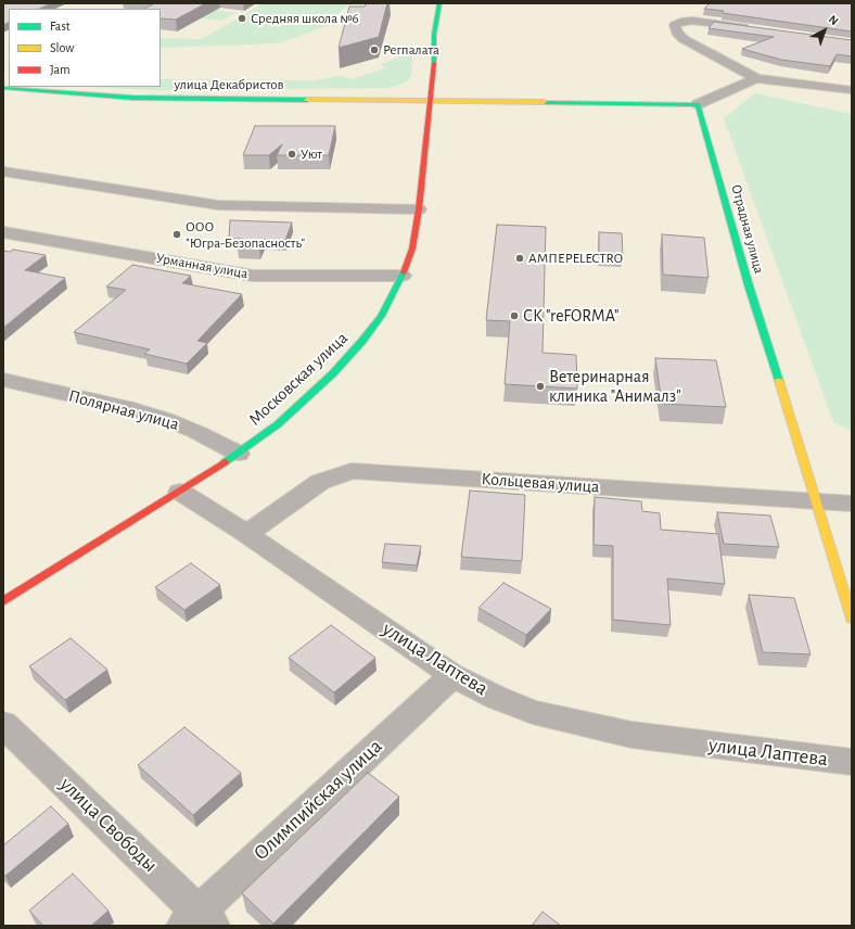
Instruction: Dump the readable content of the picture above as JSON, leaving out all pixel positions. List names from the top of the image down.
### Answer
{
  "streets": {
    "street": [
      "улица Декабристов",
      "Отрадная улица",
      "Урманная улица",
      "Московская улица",
      "Полярная улица",
      "Кольцевая улица",
      "улица Лаптева",
      "Олимпийская улица",
      "улица Свободы"
    ]
  },
  "crossings": [
    ["улица Декабристов", "Московская улица"],
    ["Отрадная улица", "Кольцевая улица"],
    ["Урманная улица", "Московская улица"],
    ["Московская улица", "Полярная улица"],
    ["Московская улица", "улица Лаптева"],
    ["Кольцевая улица", "улица Лаптева"],
    ["улица Лаптева", "Олимпийская улица"],
    ["Олимпийская улица", "улица Свободы"]
  ],
  "places": [
    "Средняя школа №6",
    "Регпалата",
    "Уют",
    "ООО \"Югра-Безопасность\"",
    "АМПЕРELECTRO",
    "СК \"reFORMA\"",
    "Ветеринарная клиника \"Анималз\""
  ],
  "legend": ["Fast", "Slow", "Jam"],
  "north": "top right"
}
